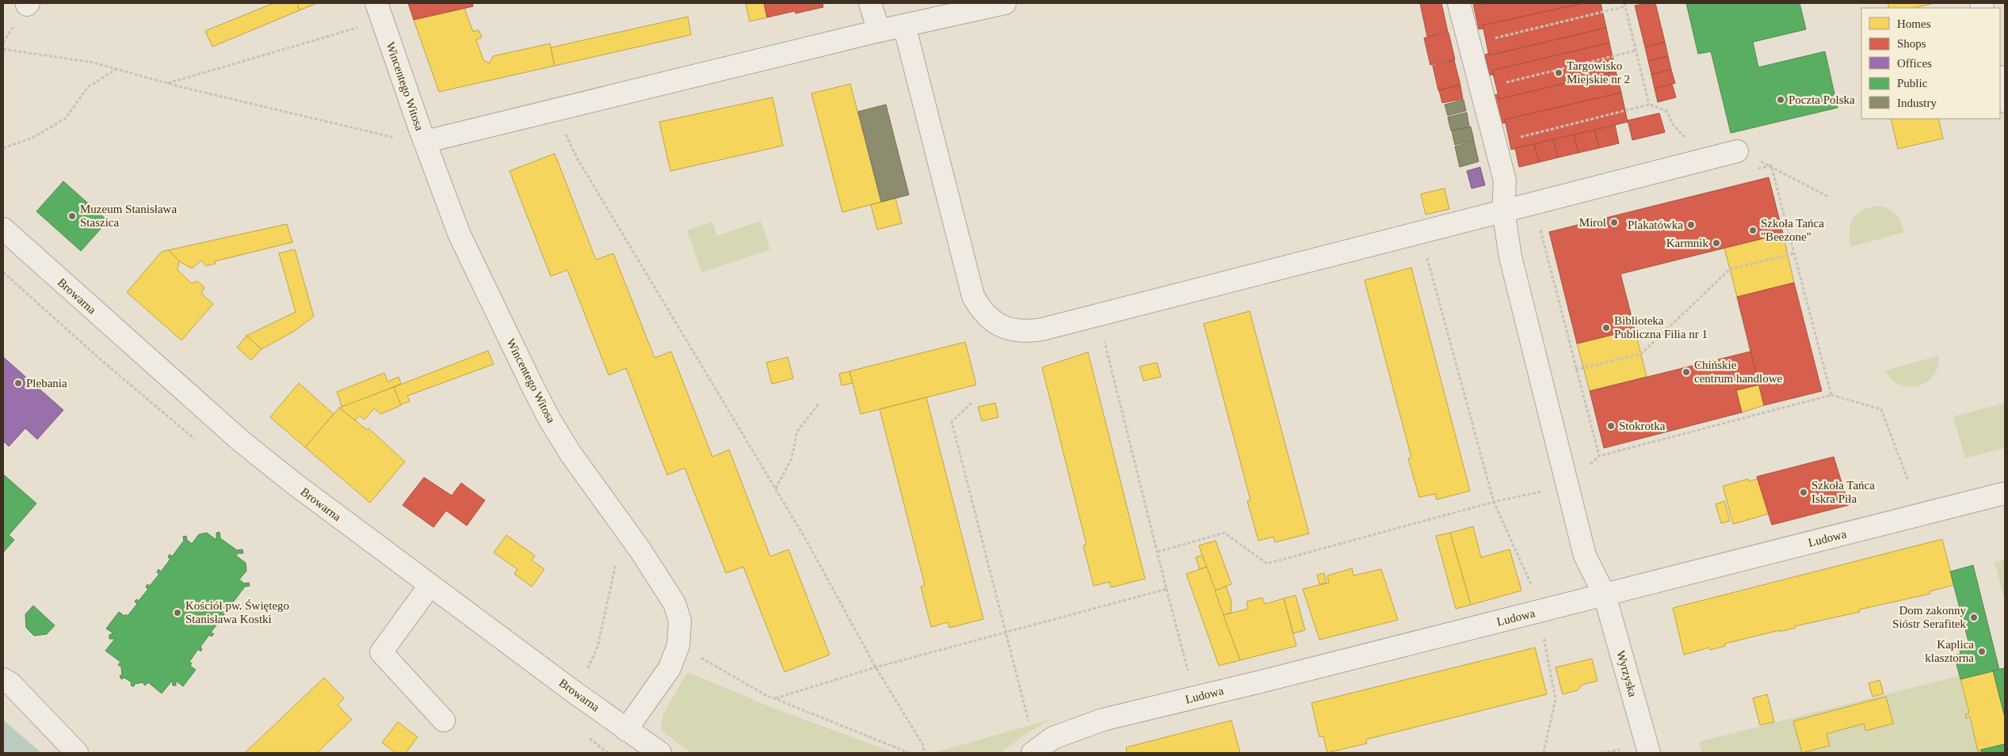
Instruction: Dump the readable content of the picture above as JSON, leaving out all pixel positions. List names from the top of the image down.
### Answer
{
  "streets": {
    "street": [
      "Wincentego Witosa",
      "Browarna",
      "Ludowa",
      "Wyrzyska"
    ]
  },
  "crossings": [
    ["Wincentego Witosa", "Browarna"],
    ["Ludowa", "Wyrzyska"]
  ],
  "places": [
    "Targowisko Miejskie nr 2",
    "Poczta Polska",
    "Muzeum Stanisława Staszica",
    "Mirol",
    "Plakatówka",
    "Szkoła Tańca \"Beezone\"",
    "Karmnik",
    "Biblioteka Publiczna Filia nr 1",
    "Chińskie centrum handlowe",
    "Plebania",
    "Stokrotka",
    "Szkoła Tańca Iskra Piła",
    "Kościół pw. Świętego Stanisława Kostki",
    "Dom zakonny Sióstr Serafitek",
    "Kaplica klasztorna"
  ],
  "legend": [
    "Homes",
    "Shops",
    "Offices",
    "Public",
    "Industry"
  ]
}
